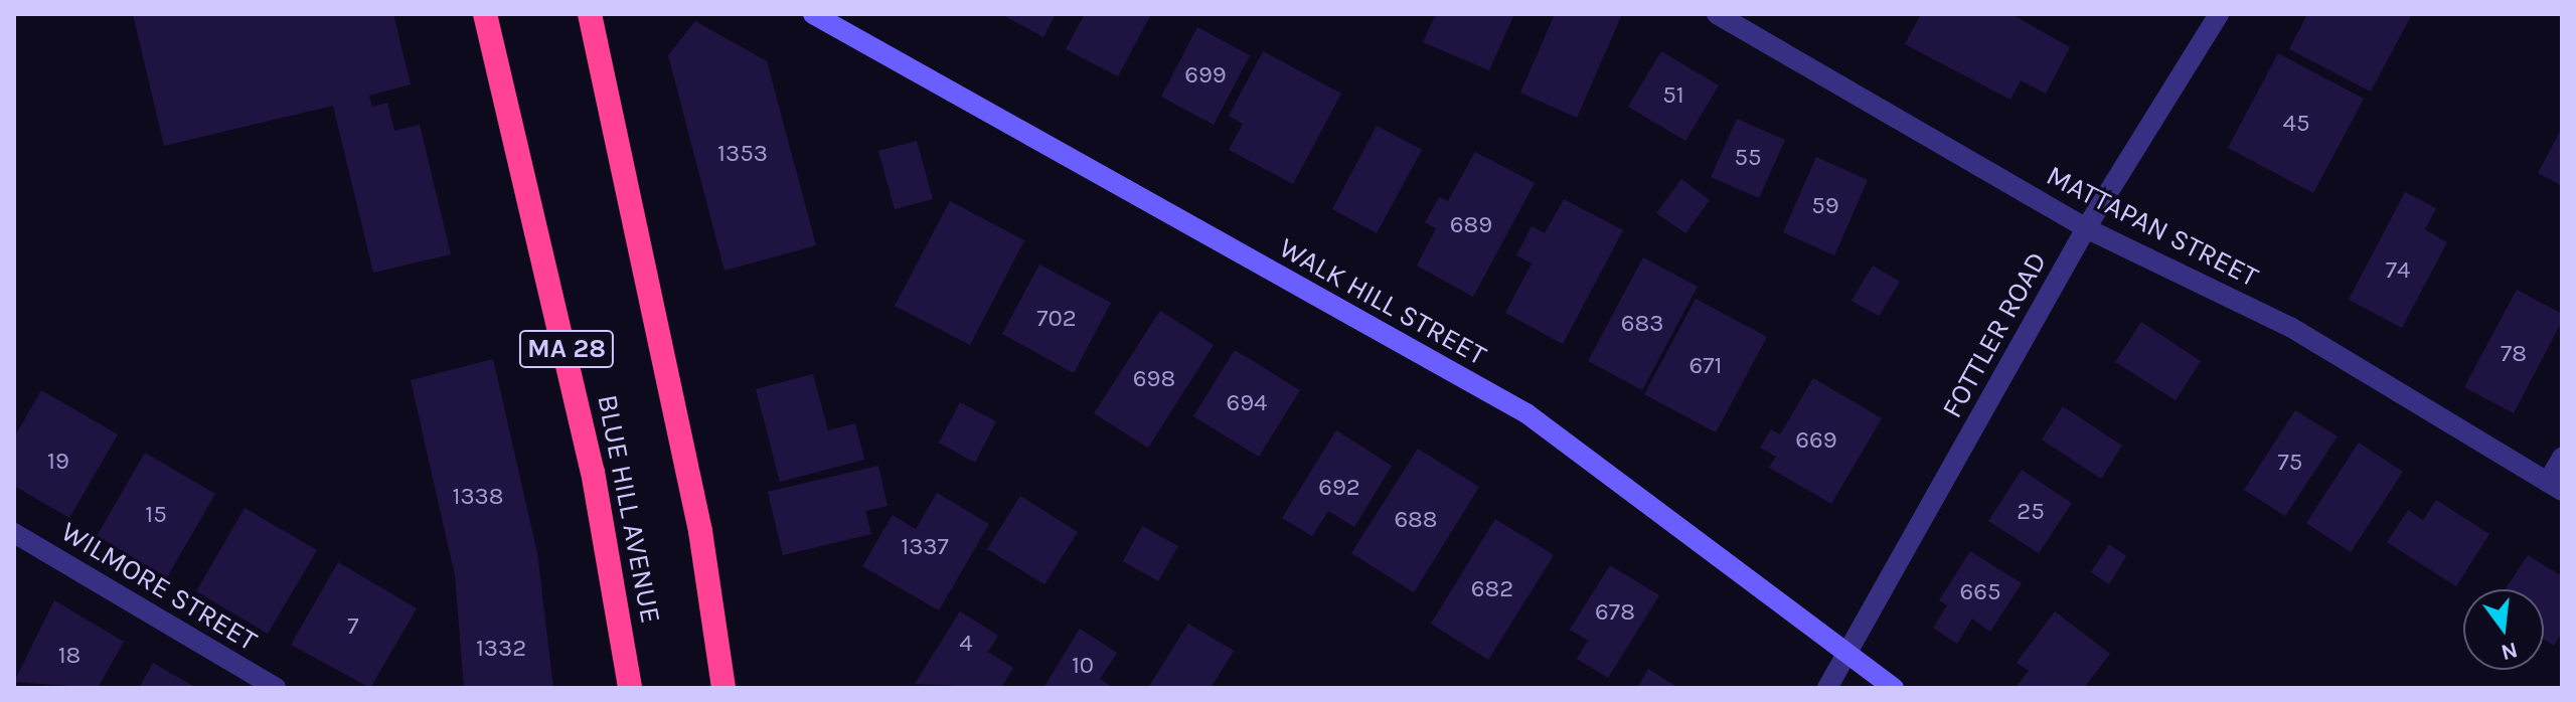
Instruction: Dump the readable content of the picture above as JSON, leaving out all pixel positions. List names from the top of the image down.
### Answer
{
  "streets": {
    "highway": ["MA 28", "BLUE HILL AVENUE"],
    "main road": ["WALK HILL STREET"],
    "street": ["MATTAPAN STREET", "FOTTLER ROAD", "WILMORE STREET"]
  },
  "crossings": [
    ["MATTAPAN STREET", "FOTTLER ROAD"],
    ["WALK HILL STREET", "FOTTLER ROAD"]
  ],
  "house_numbers": [
    "699",
    "51",
    "45",
    "1353",
    "55",
    "59",
    "689",
    "74",
    "702",
    "683",
    "78",
    "671",
    "698",
    "694",
    "669",
    "19",
    "75",
    "692",
    "1338",
    "25",
    "15",
    "688",
    "1337",
    "682",
    "665",
    "678",
    "7",
    "4",
    "1332",
    "18",
    "10"
  ],
  "north": "bottom"
}
